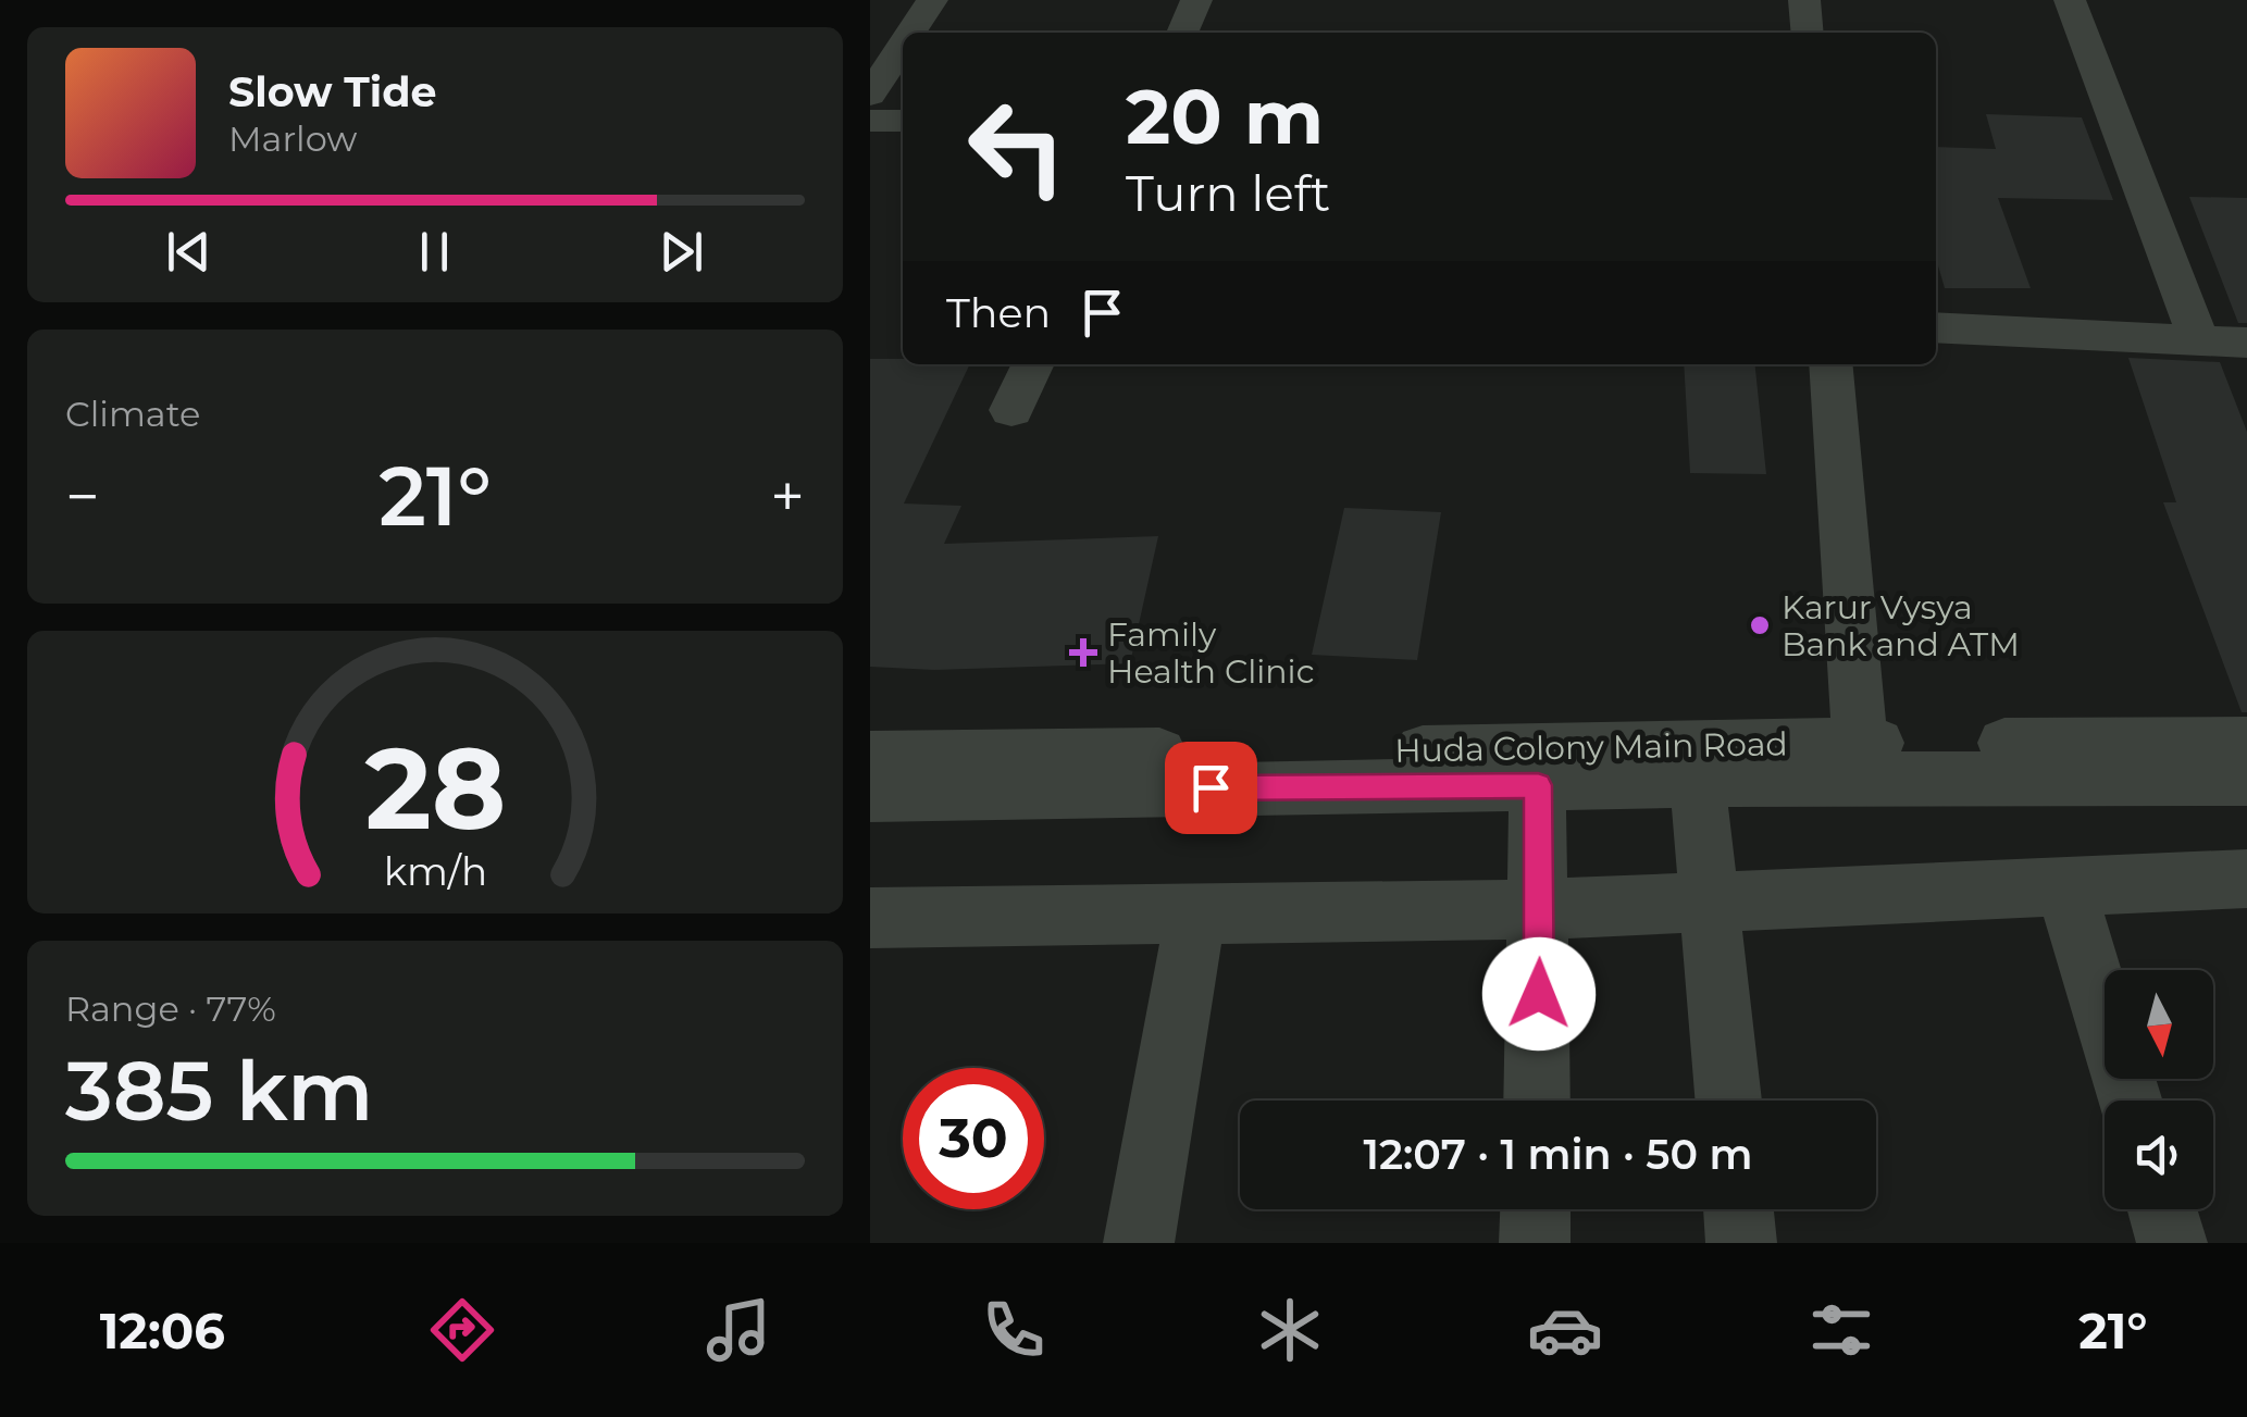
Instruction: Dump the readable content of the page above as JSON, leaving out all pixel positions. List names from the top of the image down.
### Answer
{
  "streets": {
    "street": ["Huda Colony Main Road"]
  },
  "places": {
    "other": ["Karur Vysya Bank and ATM"],
    "health": ["Family Health Clinic"]
  },
  "north": "bottom",
  "page": {
    "turn": ["20 m", "Turn left"],
    "song": ["Slow Tide", "Marlow"],
    "then": "Then",
    "tile": [
      "Climate",
      ["Range · 77%", "385 km"]
    ],
    "heat": ["−", "21°", "+"],
    "limit": "30",
    "trip": "12:07 · 1 min · 50 m",
    "tabs": ["12:06", "21°"],
    "gauge": ["28", "km/h"]
  }
}
